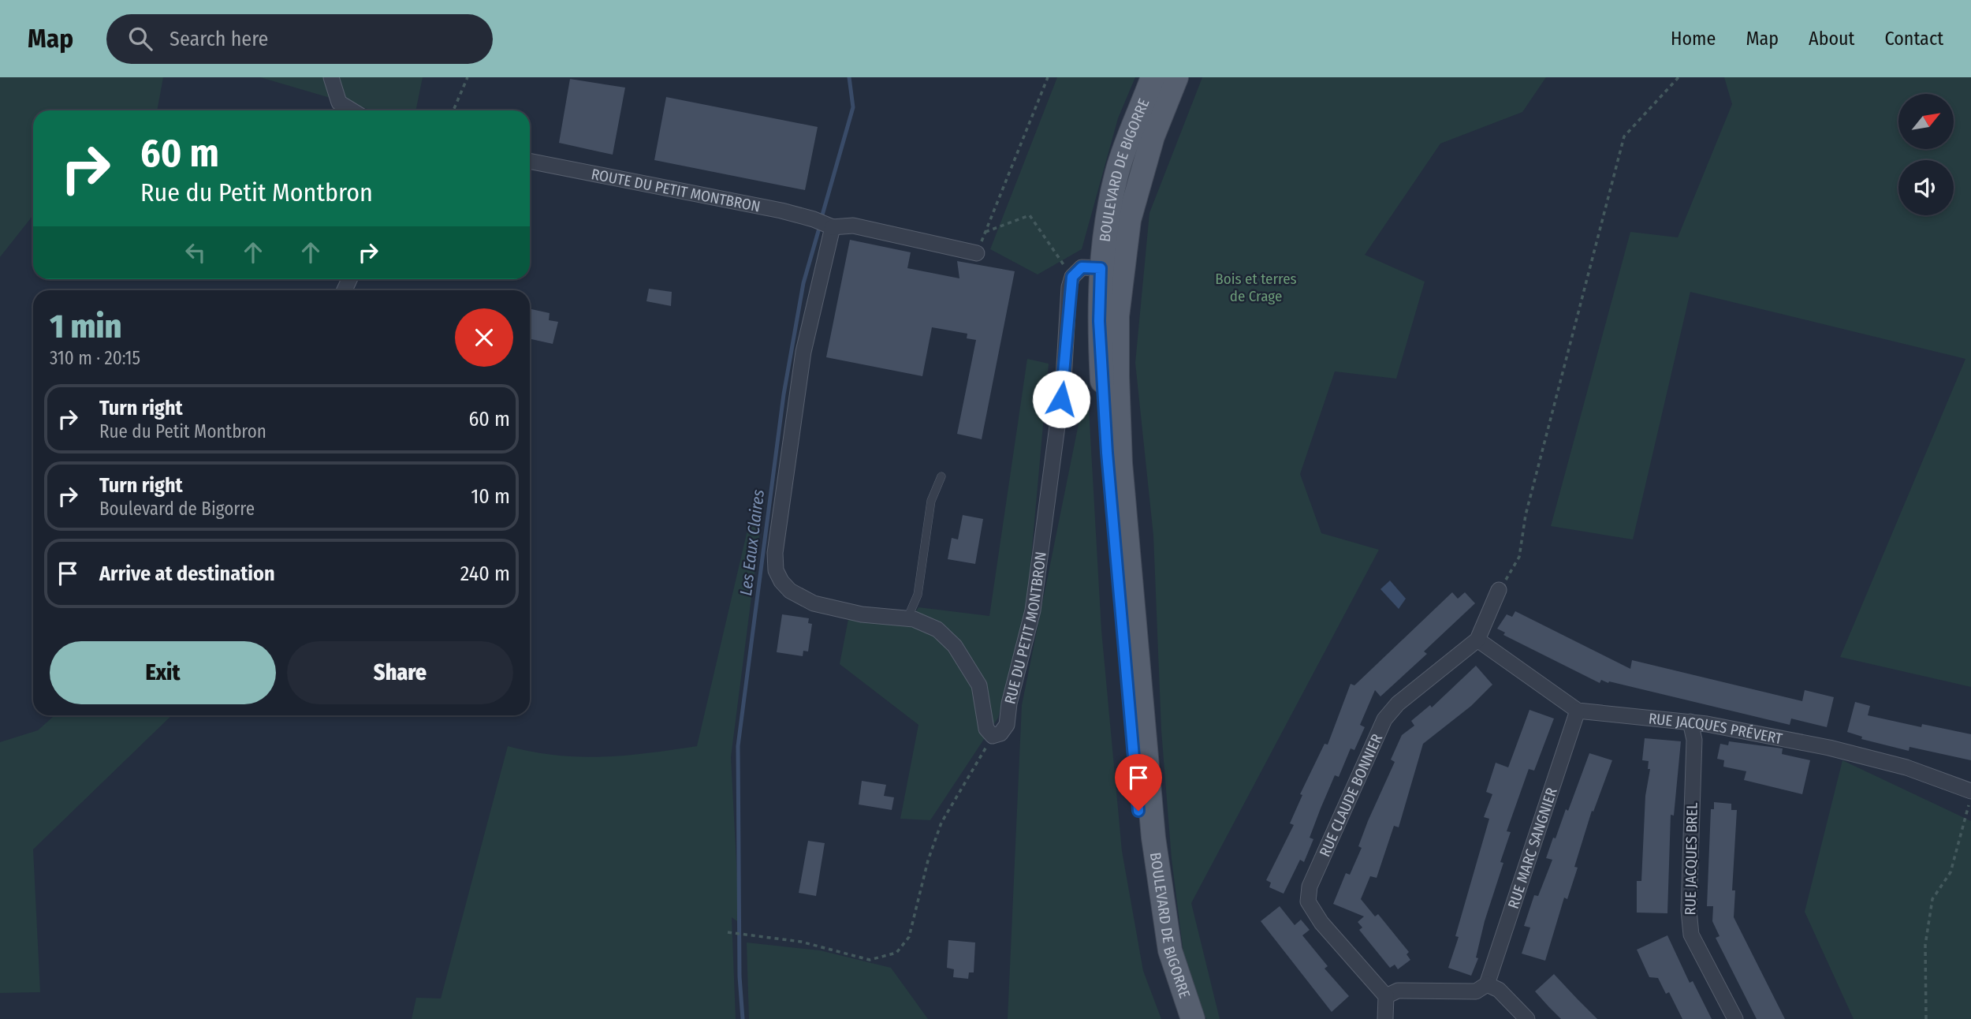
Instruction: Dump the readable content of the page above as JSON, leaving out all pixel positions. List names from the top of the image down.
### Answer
{
  "streets": {
    "main road": ["BOULEVARD DE BIGORRE"],
    "street": [
      "ROUTE DU PETIT MONTBRON",
      "RUE DU PETIT MONTBRON",
      "RUE JACQUES PRÉVERT",
      "RUE CLAUDE BONNIER",
      "RUE MARC SANGNIER",
      "RUE JACQUES BREL"
    ]
  },
  "crossings": [
    ["RUE JACQUES PRÉVERT", "RUE CLAUDE BONNIER"],
    ["RUE JACQUES PRÉVERT", "RUE MARC SANGNIER"],
    ["RUE JACQUES PRÉVERT", "RUE JACQUES BREL"]
  ],
  "water": ["Les Eaux Claires"],
  "parks": ["Bois et terres de Crage"],
  "north": "top right",
  "page": {
    "header": "Map",
    "search": "Search here",
    "nav": [
      "Home",
      "Map",
      "About",
      "Contact"
    ],
    "turn": ["60 m", "Rue du Petit Montbron"],
    "heading": ["1 min", "310 m · 20:15"],
    "list": [
      {
        "name": "Turn right",
        "note": "Rue du Petit Montbron",
        "value": "60 m"
      },
      {
        "name": "Turn right",
        "note": "Boulevard de Bigorre",
        "value": "10 m"
      },
      {
        "name": "Arrive at destination",
        "value": "240 m"
      }
    ],
    "buttons": ["Exit", "Share"]
  }
}
